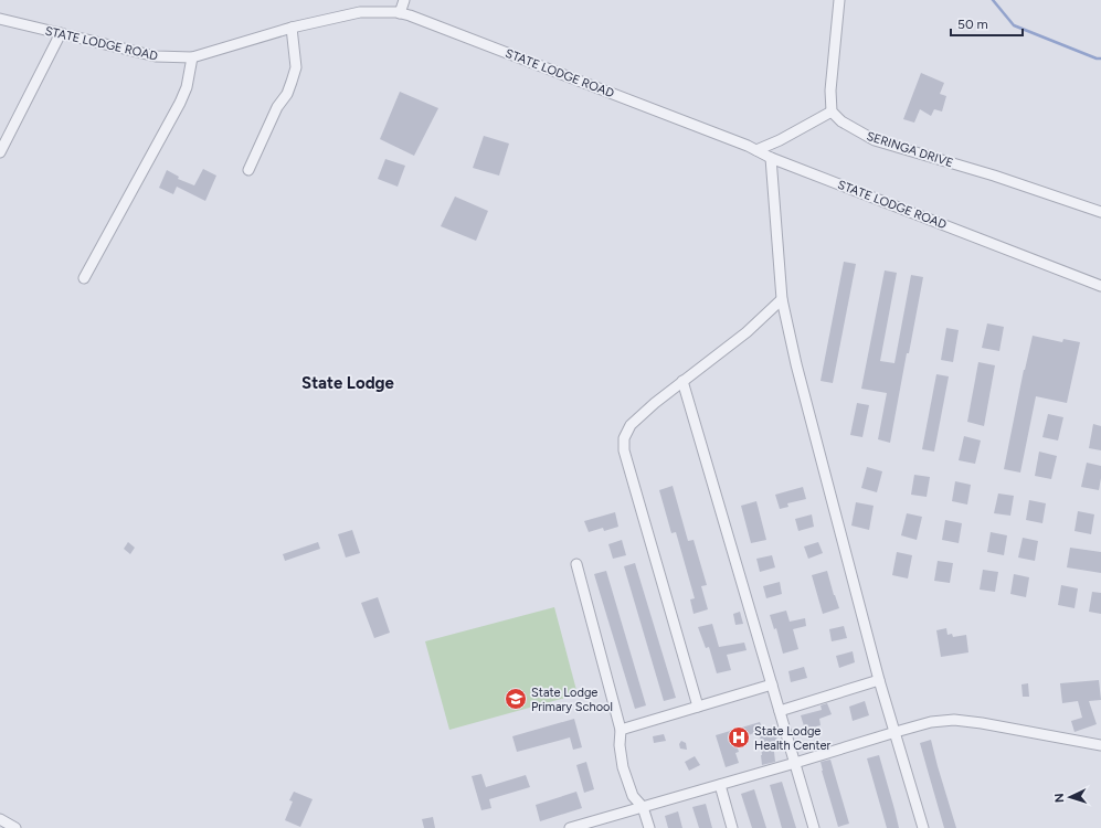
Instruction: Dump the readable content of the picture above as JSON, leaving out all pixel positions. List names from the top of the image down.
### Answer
{
  "streets": {
    "street": ["STATE LODGE ROAD", "SERINGA DRIVE"]
  },
  "districts": ["State Lodge"],
  "places": {
    "school or university": ["State Lodge Primary School"],
    "hospital": ["State Lodge Health Center"]
  },
  "scale_bar": "50 m",
  "north": "left"
}
